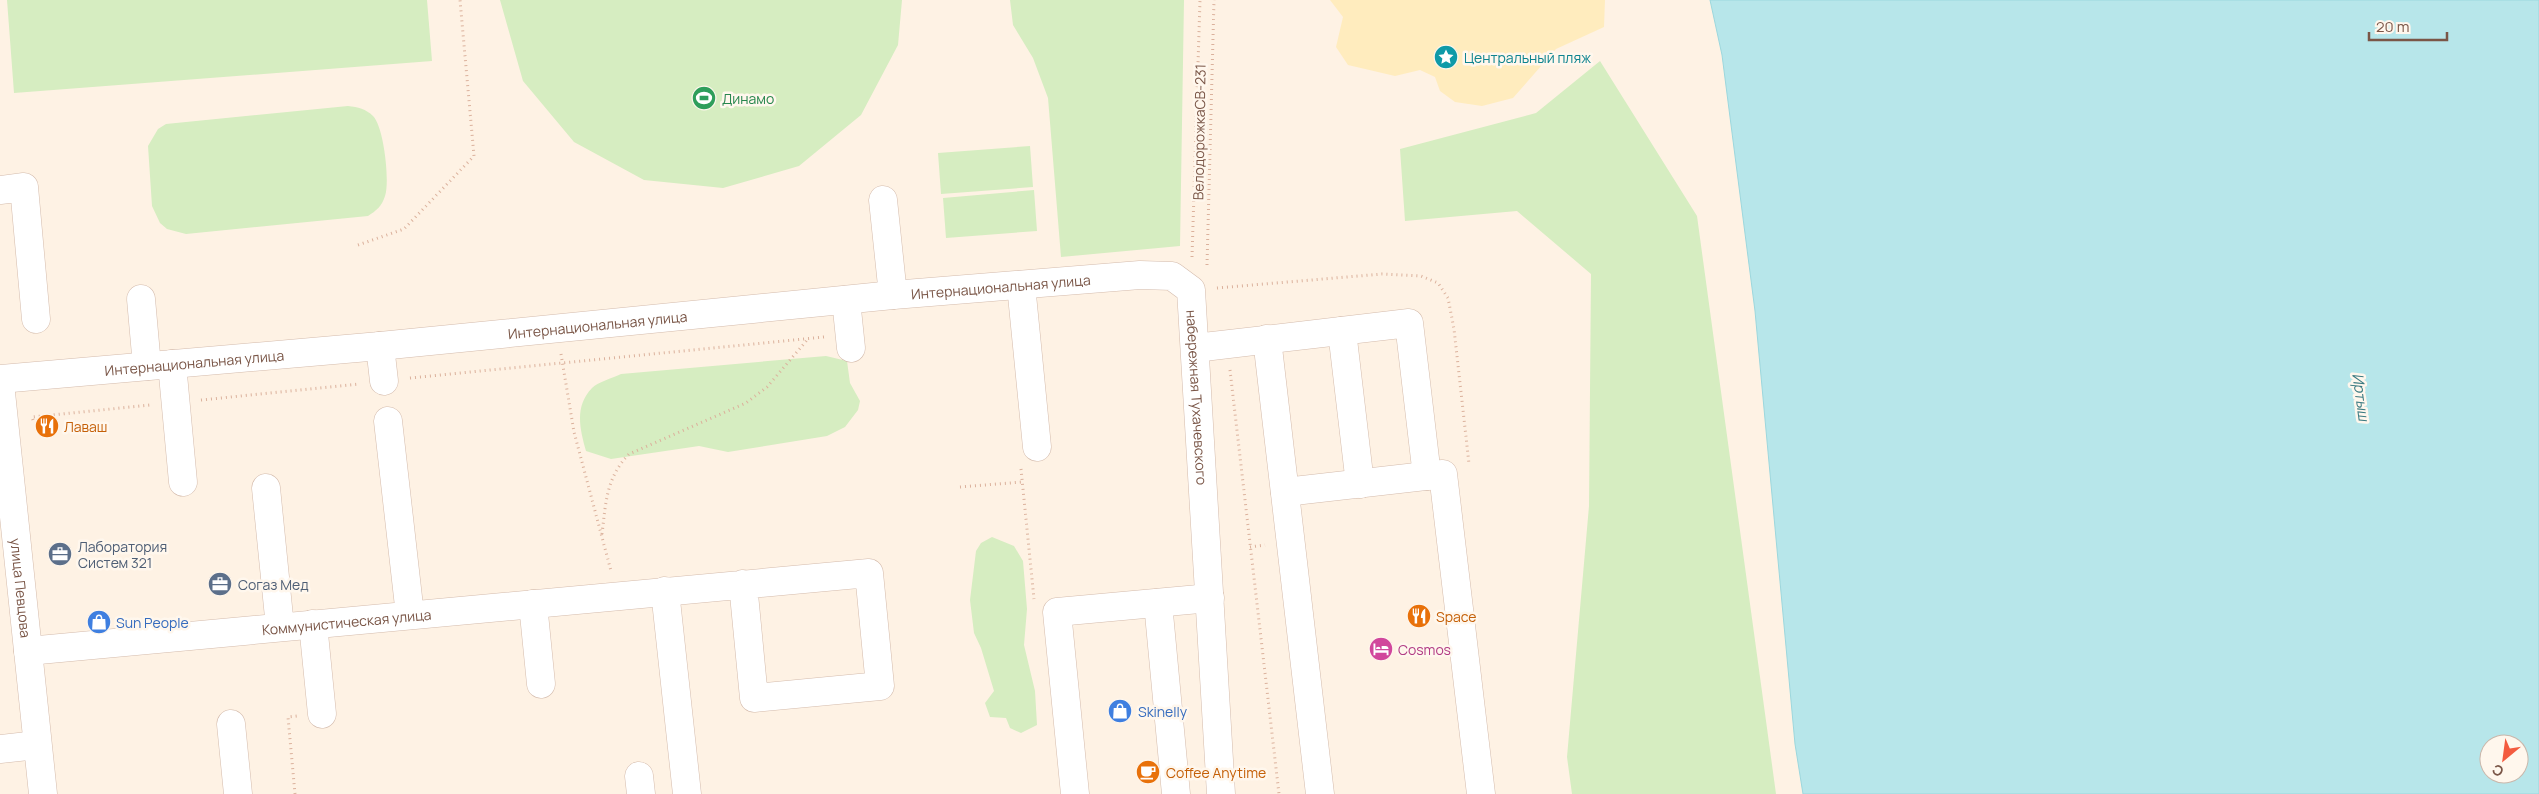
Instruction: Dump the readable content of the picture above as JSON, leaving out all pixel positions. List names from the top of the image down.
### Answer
{
  "streets": {
    "street": [
      "Интернациональная улица",
      "набережная Тухачевского",
      "улица Певцова",
      "Коммунистическая улица"
    ],
    "path": ["ВелодорожкаСВ-231"]
  },
  "crossings": [
    ["Интернациональная улица", "набережная Тухачевского"],
    ["Интернациональная улица", "улица Певцова"],
    ["улица Певцова", "Коммунистическая улица"]
  ],
  "water": ["Иртыш"],
  "places": {
    "place": ["Центральный пляж"],
    "sports": ["Динамо"],
    "restaurant": ["Лаваш", "Space"],
    "office": ["Лаборатория Систем 321", "Согаз Мед"],
    "shop": ["Sun People", "Skinelly"],
    "hotel": ["Cosmos"],
    "cafe": ["Coffee Anytime"]
  },
  "scale_bar": "20 m",
  "north": "bottom left"
}
